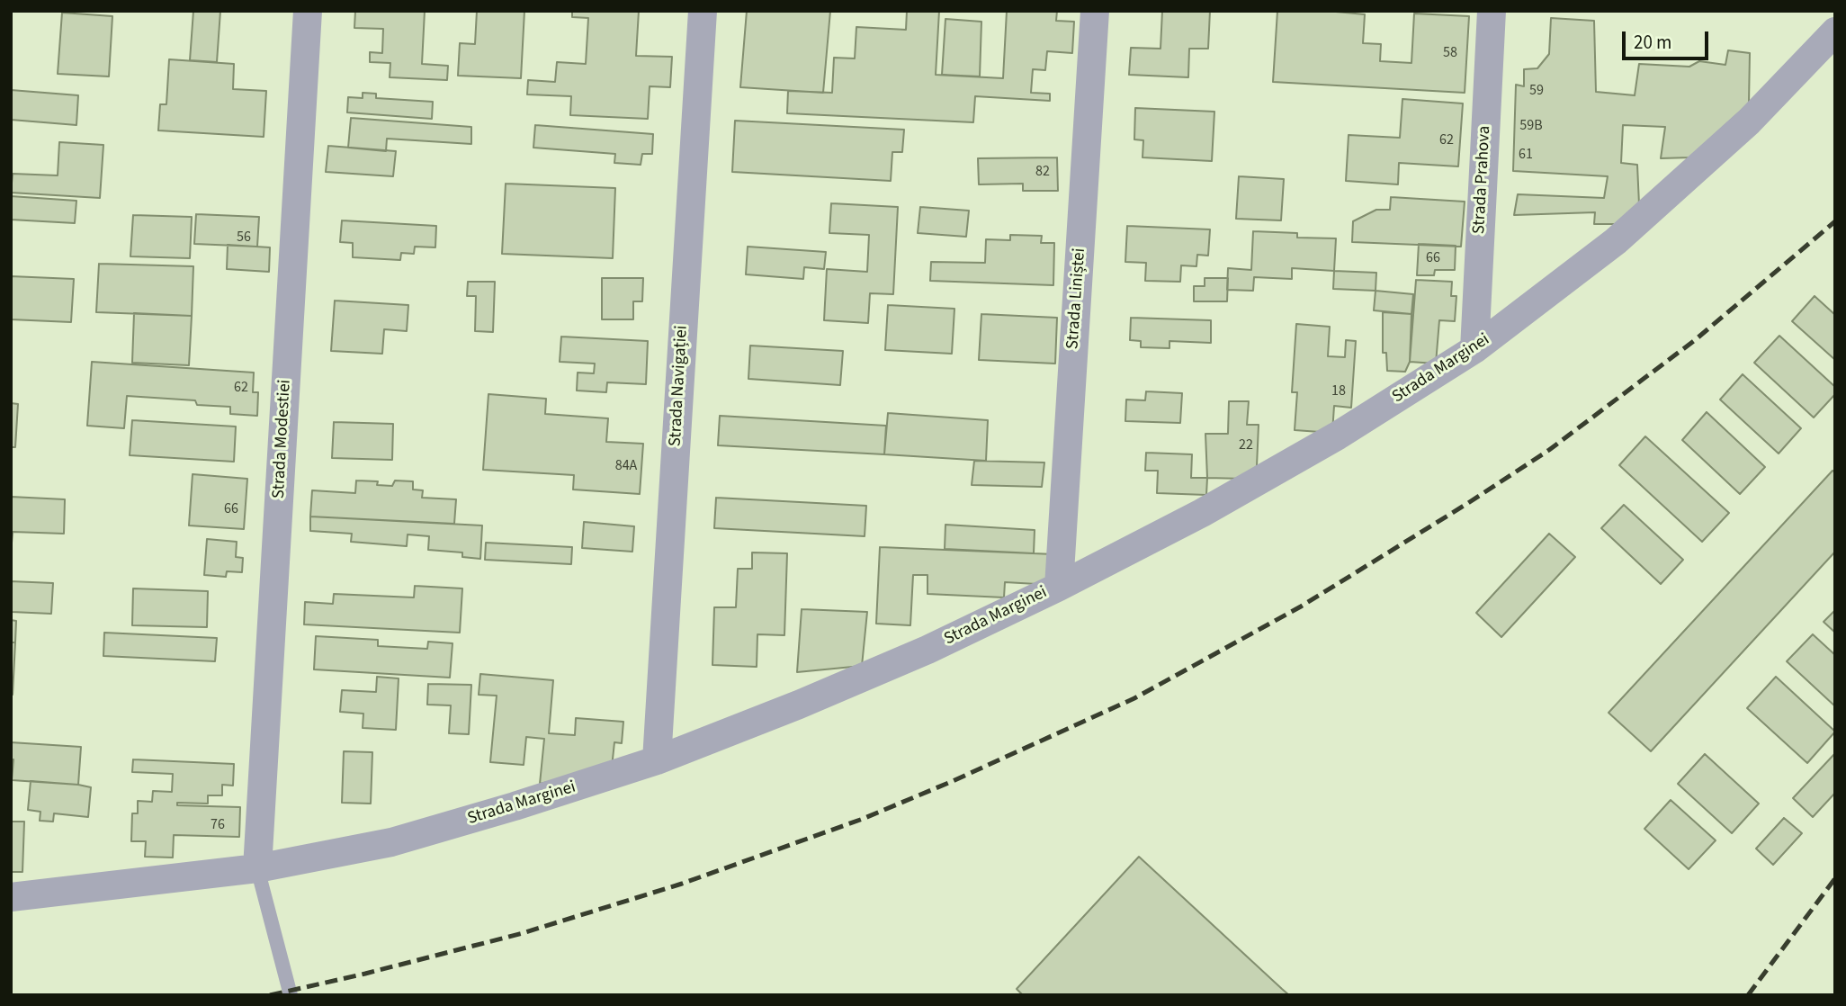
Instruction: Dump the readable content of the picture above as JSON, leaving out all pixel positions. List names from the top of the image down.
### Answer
{
  "streets": {
    "street": [
      "Strada Prahova",
      "Strada Liniștei",
      "Strada Marginei",
      "Strada Navigației",
      "Strada Modestiei"
    ]
  },
  "crossings": [
    ["Strada Prahova", "Strada Marginei"],
    ["Strada Liniștei", "Strada Marginei"],
    ["Strada Marginei", "Strada Navigației"],
    ["Strada Marginei", "Strada Modestiei"]
  ],
  "house_numbers": [
    "58",
    "59",
    "59B",
    "62",
    "61",
    "82",
    "56",
    "66",
    "62",
    "18",
    "22",
    "84A",
    "66",
    "76"
  ],
  "scale_bar": "20 m"
}
